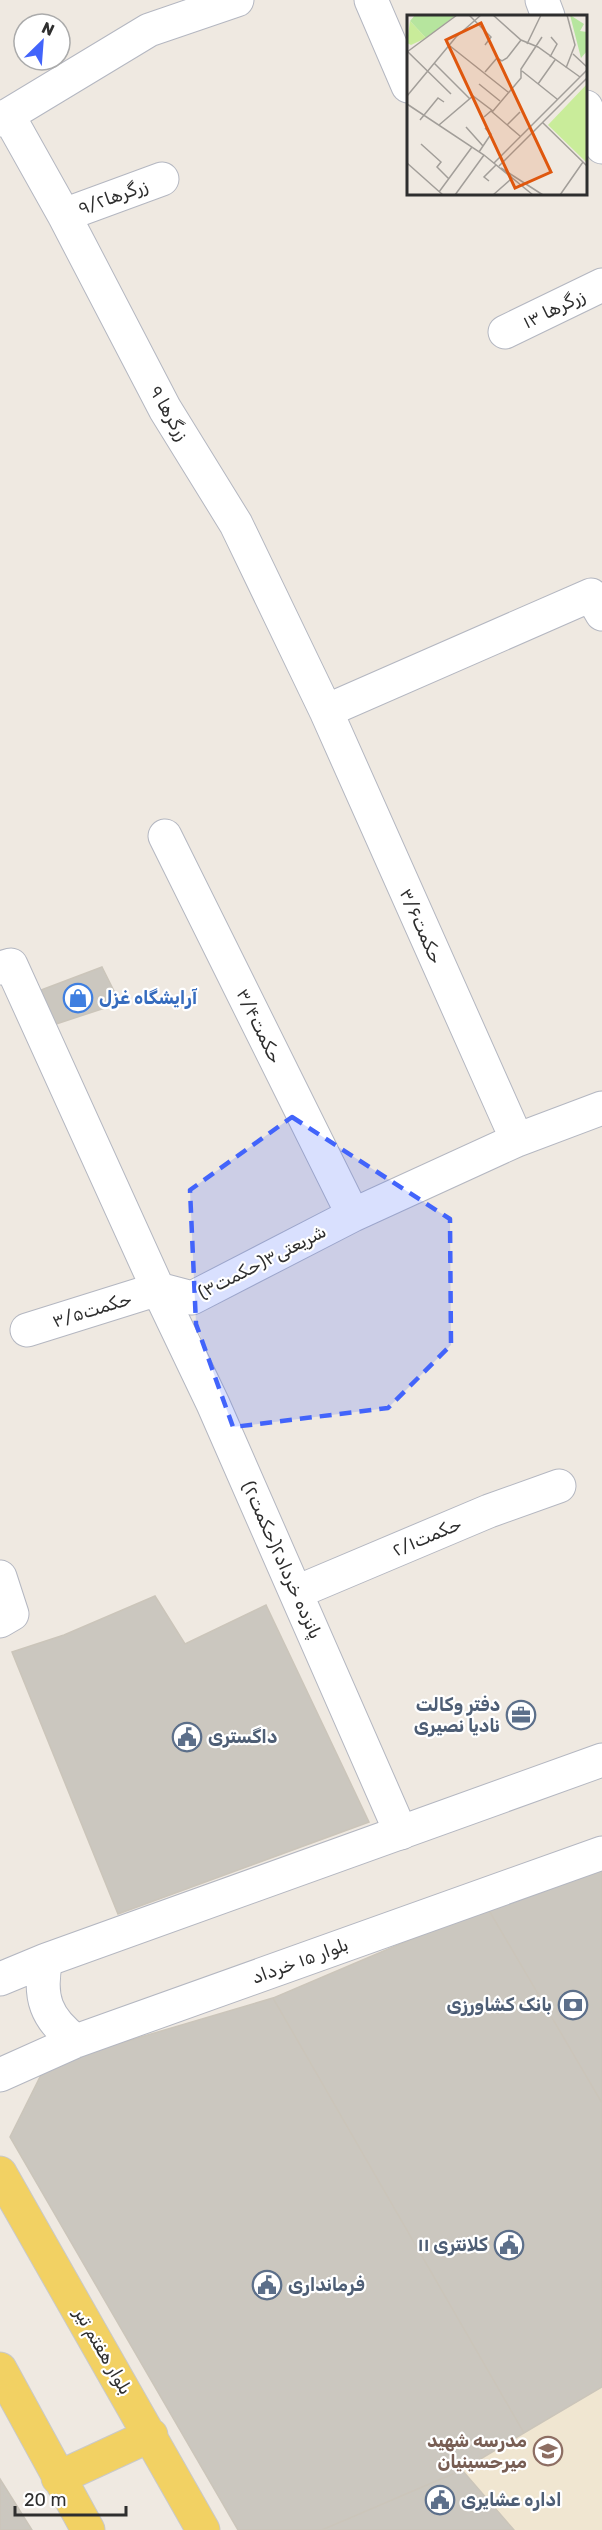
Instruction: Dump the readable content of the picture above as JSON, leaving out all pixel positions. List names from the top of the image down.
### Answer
{
  "streets": {
    "main road": ["بلوار هفتم تیر"],
    "street": [
      "زرگرها۹/۲",
      "زرگرها ۱۳",
      "زرگرها ۹",
      "حکمت۳/۶",
      "حکمت۳/۴",
      "شریعتی۳(حکمت۳)",
      "حکمت۳/۵",
      "حکمت۲/۱",
      "پانزده خرداد۲(حکمت۲)",
      "بلوار ۱۵ خرداد"
    ]
  },
  "crossings": [
    ["زرگرها۹/۲", "زرگرها ۹"],
    ["زرگرها ۹", "حکمت۳/۶"],
    ["حکمت۳/۶", "شریعتی۳(حکمت۳)"],
    ["حکمت۳/۴", "شریعتی۳(حکمت۳)"],
    ["شریعتی۳(حکمت۳)", "حکمت۳/۵"],
    ["شریعتی۳(حکمت۳)", "پانزده خرداد۲(حکمت۲)"],
    ["حکمت۳/۵", "پانزده خرداد۲(حکمت۲)"],
    ["حکمت۲/۱", "پانزده خرداد۲(حکمت۲)"]
  ],
  "places": {
    "shop": ["آرایشگاه غزل"],
    "office": ["دفتر وکالت نادیا نصیری"],
    "public building": [
      "داگستری",
      "کلانتری ۱۱",
      "فرمانداری",
      "اداره عشایری"
    ],
    "bank": ["بانک کشاورزی"],
    "school or university": ["مدرسه شهید میرحسینیان"]
  },
  "scale_bar": "20 m",
  "north": "top right"
}
